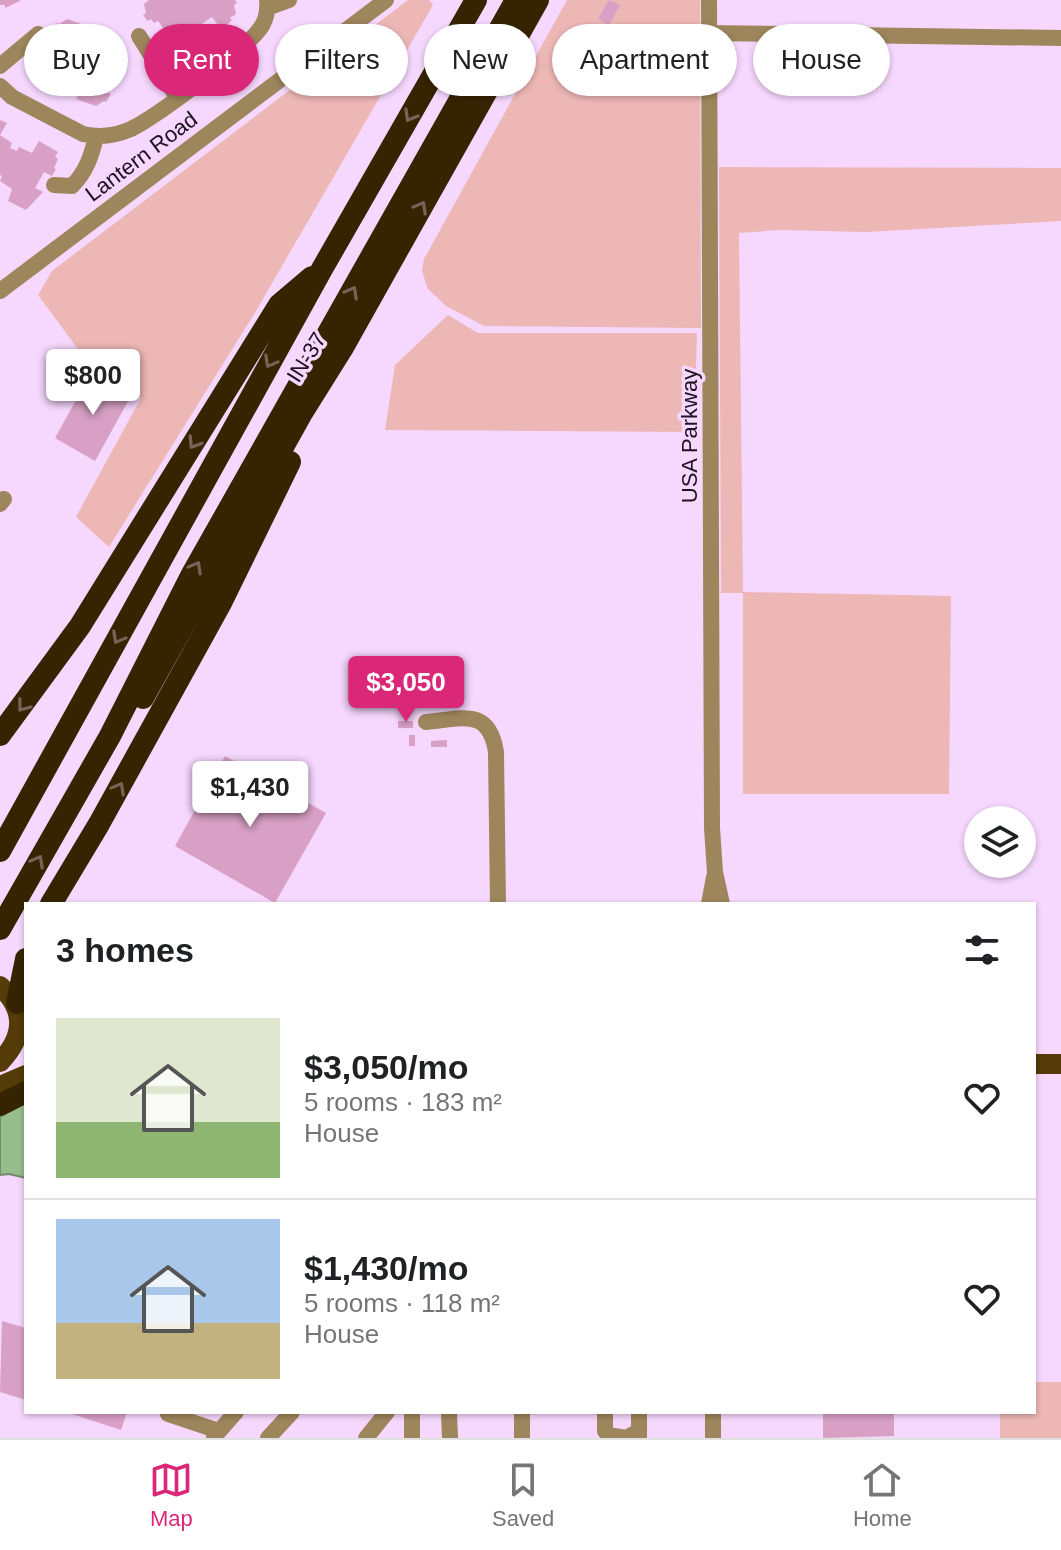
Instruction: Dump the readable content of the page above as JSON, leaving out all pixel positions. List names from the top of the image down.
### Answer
{
  "streets": {
    "highway": ["IN-37"],
    "street": ["Lantern Road", "USA Parkway"]
  },
  "page": {
    "chip": [
      "Buy",
      "Rent",
      "Filters",
      "New",
      "Apartment",
      "House"
    ],
    "price": ["$800", "$3,050", "$1,430"],
    "heading": "3 homes",
    "list": [
      {
        "name": "$3,050/mo",
        "note": "5 rooms · 183 m² · House"
      },
      {
        "name": "$1,430/mo",
        "note": "5 rooms · 118 m² · House"
      }
    ],
    "tabs": ["Map", "Saved", "Home"]
  }
}
